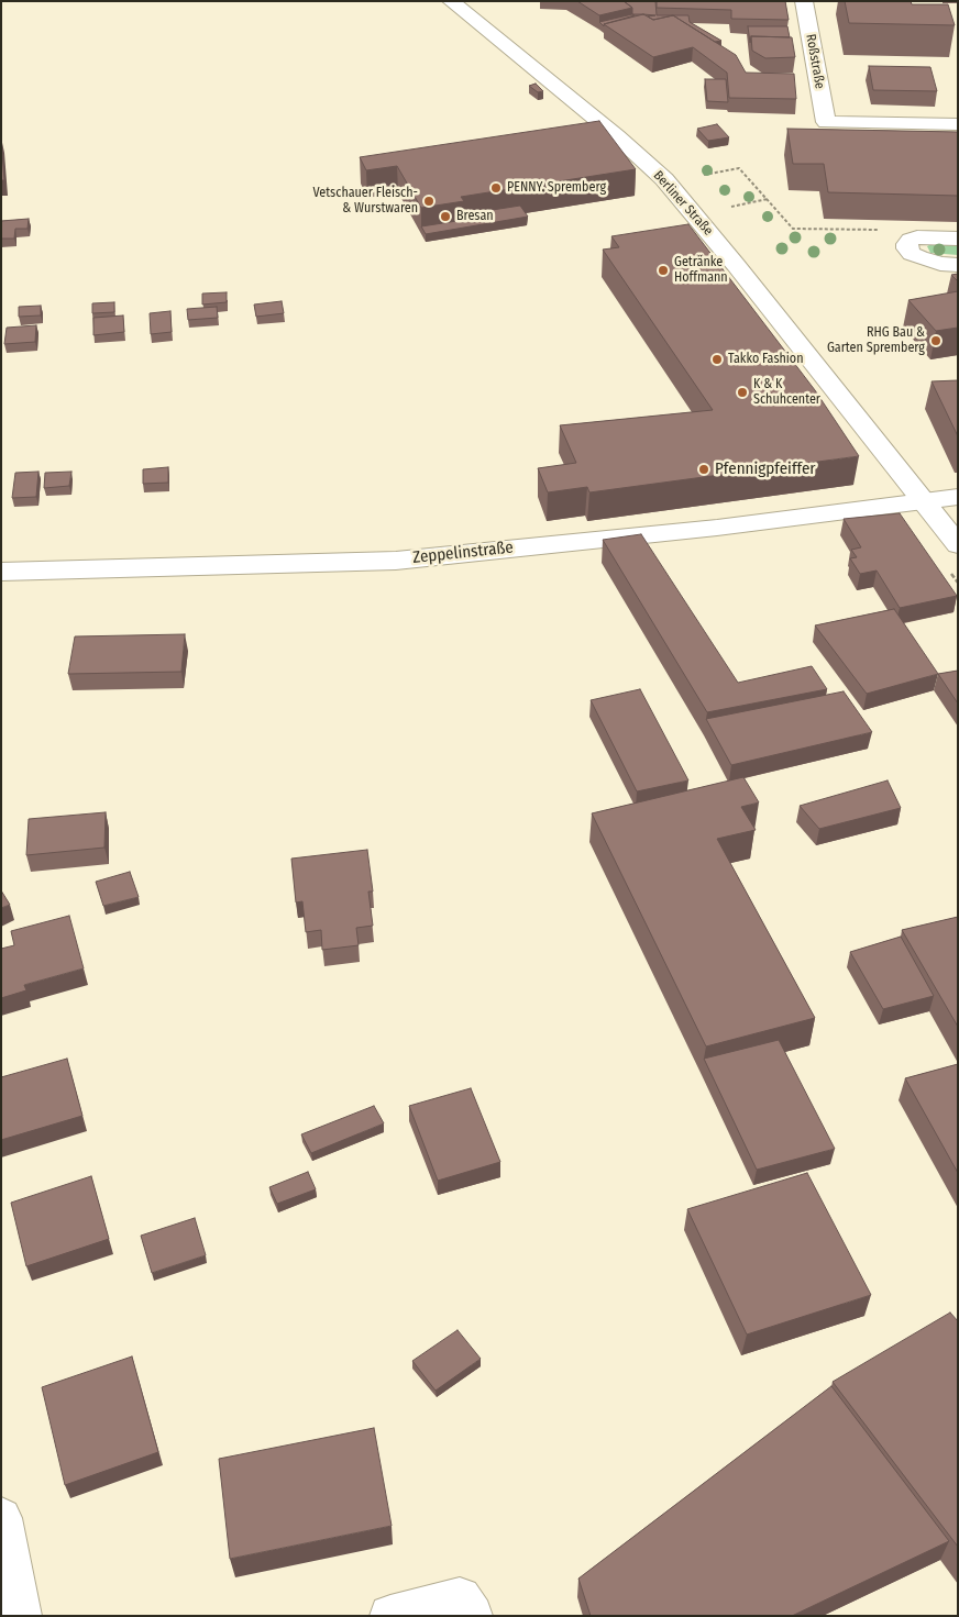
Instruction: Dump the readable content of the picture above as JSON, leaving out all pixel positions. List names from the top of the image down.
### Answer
{
  "streets": {
    "street": ["Roßstraße", "Berliner Straße", "Zeppelinstraße"]
  },
  "crossings": [
    ["Berliner Straße", "Zeppelinstraße"]
  ],
  "places": [
    "PENNY. Spremberg",
    "Vetschauer Fleisch- & Wurstwaren",
    "Bresan",
    "Getränke Hoffmann",
    "RHG Bau & Garten Spremberg",
    "Takko Fashion",
    "K & K Schuhcenter",
    "Pfennigpfeiffer"
  ]
}
